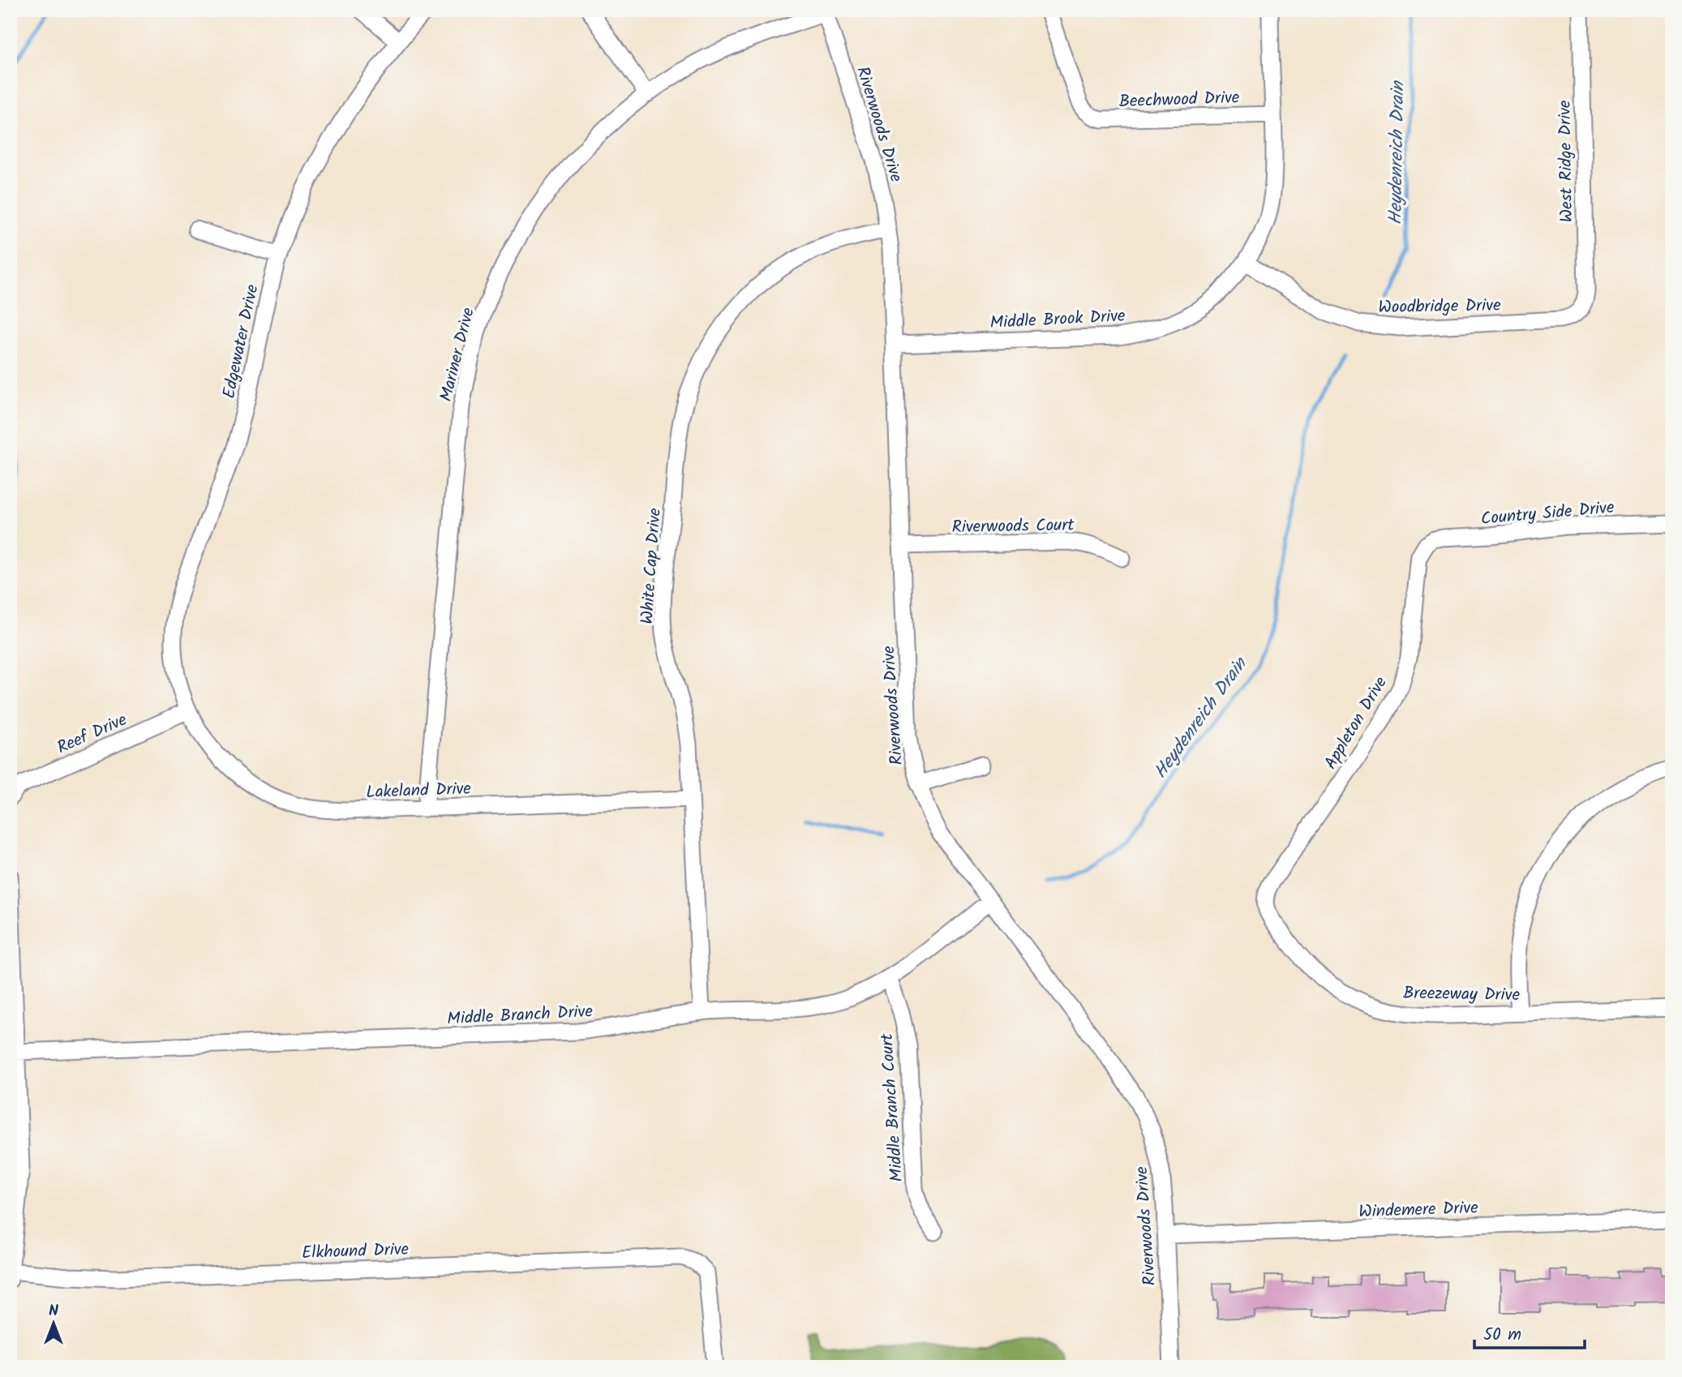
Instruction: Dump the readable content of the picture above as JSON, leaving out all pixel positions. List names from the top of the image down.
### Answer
{
  "streets": {
    "street": [
      "Beechwood Drive",
      "Riverwoods Drive",
      "West Ridge Drive",
      "Woodbridge Drive",
      "Middle Brook Drive",
      "Edgewater Drive",
      "Mariner Drive",
      "Country Side Drive",
      "Riverwoods Court",
      "White Cap Drive",
      "Appleton Drive",
      "Reef Drive",
      "Lakeland Drive",
      "Breezeway Drive",
      "Middle Branch Drive",
      "Middle Branch Court",
      "Windemere Drive",
      "Elkhound Drive"
    ]
  },
  "crossings": [
    ["Beechwood Drive", "Middle Brook Drive"],
    ["Riverwoods Drive", "Middle Brook Drive"],
    ["Riverwoods Drive", "Mariner Drive"],
    ["Riverwoods Drive", "Riverwoods Court"],
    ["Riverwoods Drive", "White Cap Drive"],
    ["Riverwoods Drive", "Middle Branch Drive"],
    ["Riverwoods Drive", "Windemere Drive"],
    ["West Ridge Drive", "Woodbridge Drive"],
    ["Woodbridge Drive", "Middle Brook Drive"],
    ["Edgewater Drive", "Reef Drive"],
    ["Edgewater Drive", "Lakeland Drive"],
    ["Mariner Drive", "Lakeland Drive"],
    ["Country Side Drive", "Appleton Drive"],
    ["White Cap Drive", "Lakeland Drive"],
    ["White Cap Drive", "Middle Branch Drive"],
    ["Appleton Drive", "Breezeway Drive"],
    ["Reef Drive", "Lakeland Drive"],
    ["Middle Branch Drive", "Middle Branch Court"]
  ],
  "water": ["Heydenreich Drain"],
  "scale_bar": "50 m",
  "north": "top"
}
